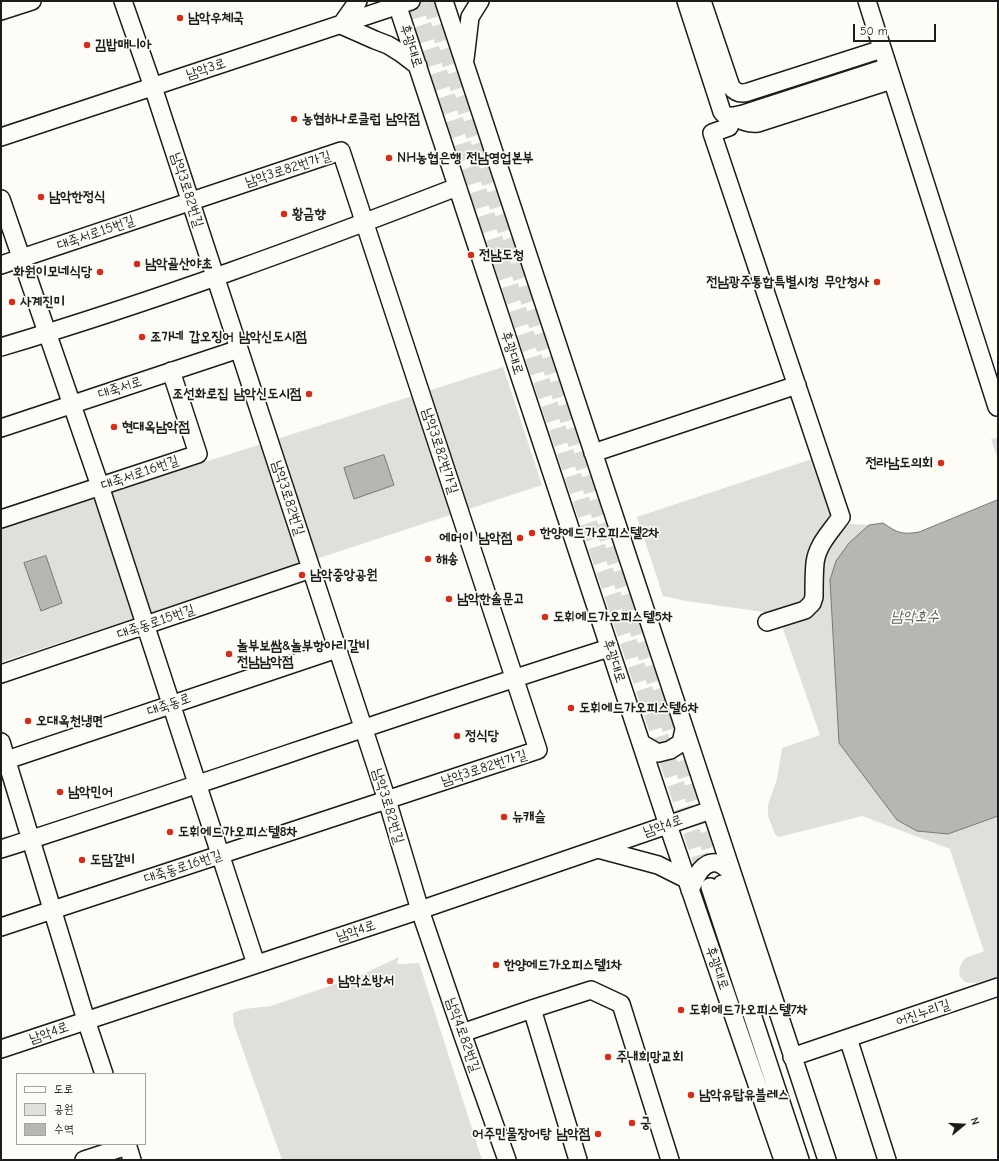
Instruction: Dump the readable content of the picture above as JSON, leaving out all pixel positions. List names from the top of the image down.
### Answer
{
  "streets": {
    "street": [
      "후광대로",
      "남악3로",
      "남악3로82번가길",
      "남악3로82번길",
      "대죽서로15번길",
      "대죽서로",
      "대죽서로16번길",
      "대죽동로15번길",
      "대죽동로",
      "남악4로",
      "대죽동로16번길",
      "어진누리길",
      "남악4로82번길"
    ]
  },
  "crossings": [
    ["후광대로", "남악3로"],
    ["후광대로", "남악4로"],
    ["후광대로", "어진누리길"],
    ["남악3로", "남악3로82번길"],
    ["남악3로82번가길", "남악3로82번길"],
    ["남악3로82번가길", "대죽서로15번길"],
    ["남악3로82번가길", "대죽동로16번길"],
    ["남악3로82번길", "대죽서로15번길"],
    ["남악3로82번길", "대죽서로"],
    ["남악3로82번길", "대죽동로15번길"],
    ["남악3로82번길", "대죽동로"],
    ["남악3로82번길", "남악4로"],
    ["남악3로82번길", "대죽동로16번길"],
    ["남악3로82번길", "남악4로82번길"],
    ["대죽서로", "대죽서로16번길"],
    ["남악4로", "남악4로82번길"]
  ],
  "water": ["남악호수"],
  "places": [
    "남악우체국",
    "김밥매니아",
    "농협하나로클럽 남악점",
    "NH농협은행 전남영업본부",
    "남악한정식",
    "황금향",
    "전남도청",
    "남악골산야초",
    "화원이모네식당",
    "전남광주통합특별시청 무안청사",
    "사계진미",
    "조가네 갑오징어 남악신도시점",
    "조선화로집 남악신도시점",
    "현대옥남악점",
    "전라남도의회",
    "한양에드가오피스텔2차",
    "에머이 남악점",
    "해송",
    "남악중앙공원",
    "남악한솔문고",
    "도휘에드가오피스텔5차",
    "놀부보쌈&놀부항아리갈비 전남남악점",
    "도휘에드가오피스텔6차",
    "오대옥천냉면",
    "정식당",
    "남악민어",
    "뉴캐슬",
    "도휘에드가오피스텔8차",
    "도담갈비",
    "한양에드가오피스텔1차",
    "남악소방서",
    "도휘에드가오피스텔7차",
    "주내희망교회",
    "남악유탑유블레스",
    "궁",
    "어주민물장어탕 남악점"
  ],
  "legend": ["도로", "공원", "수역"],
  "scale_bar": "50 m",
  "north": "right"
}
